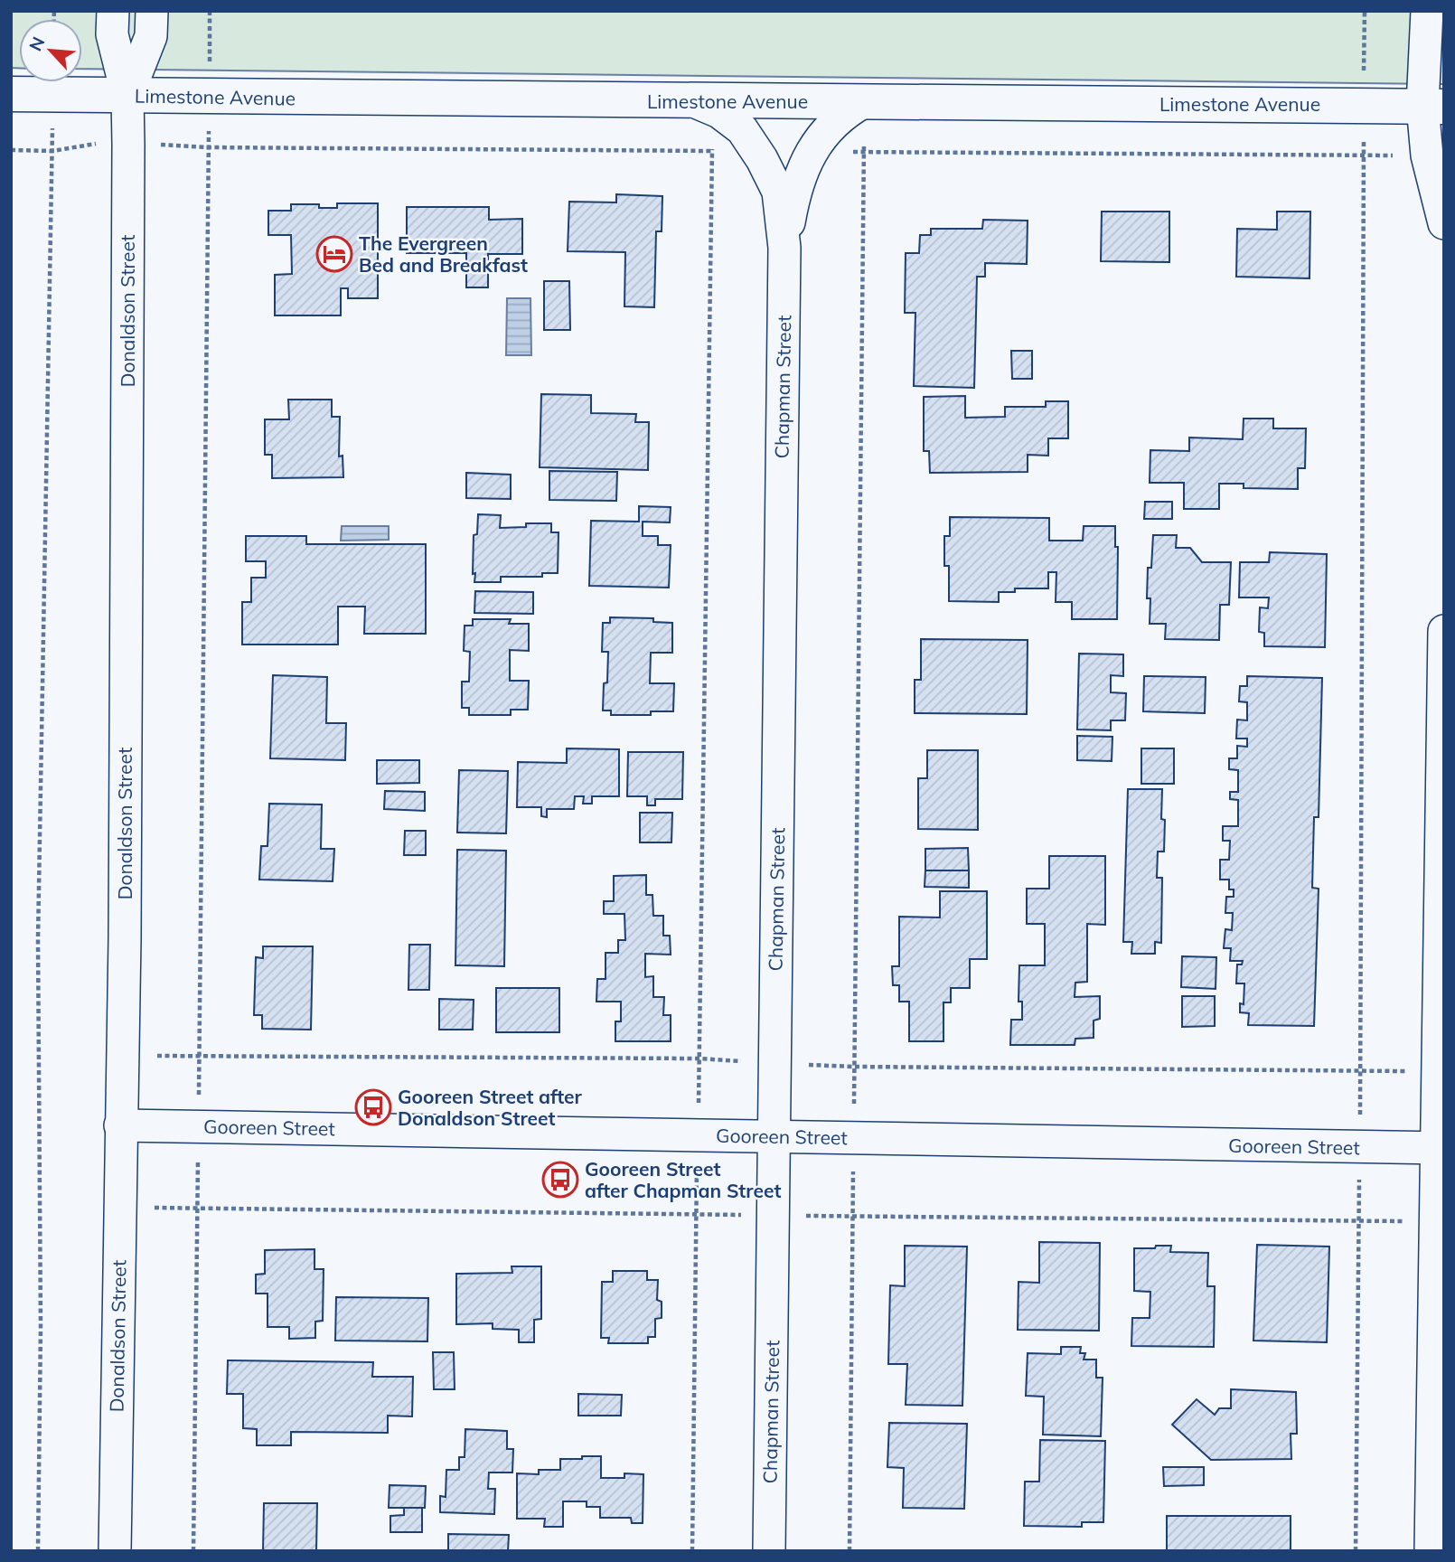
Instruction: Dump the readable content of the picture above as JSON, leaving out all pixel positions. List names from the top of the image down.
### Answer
{
  "streets": {
    "main road": ["Limestone Avenue"],
    "street": ["Donaldson Street", "Chapman Street", "Gooreen Street"]
  },
  "crossings": [
    ["Limestone Avenue", "Donaldson Street"],
    ["Limestone Avenue", "Chapman Street"],
    ["Donaldson Street", "Gooreen Street"],
    ["Chapman Street", "Gooreen Street"]
  ],
  "places": {
    "hotel": ["The Evergreen Bed and Breakfast"],
    "bus stop": ["Gooreen Street after Donaldson Street", "Gooreen Street after Chapman Street"]
  },
  "north": "top left"
}
